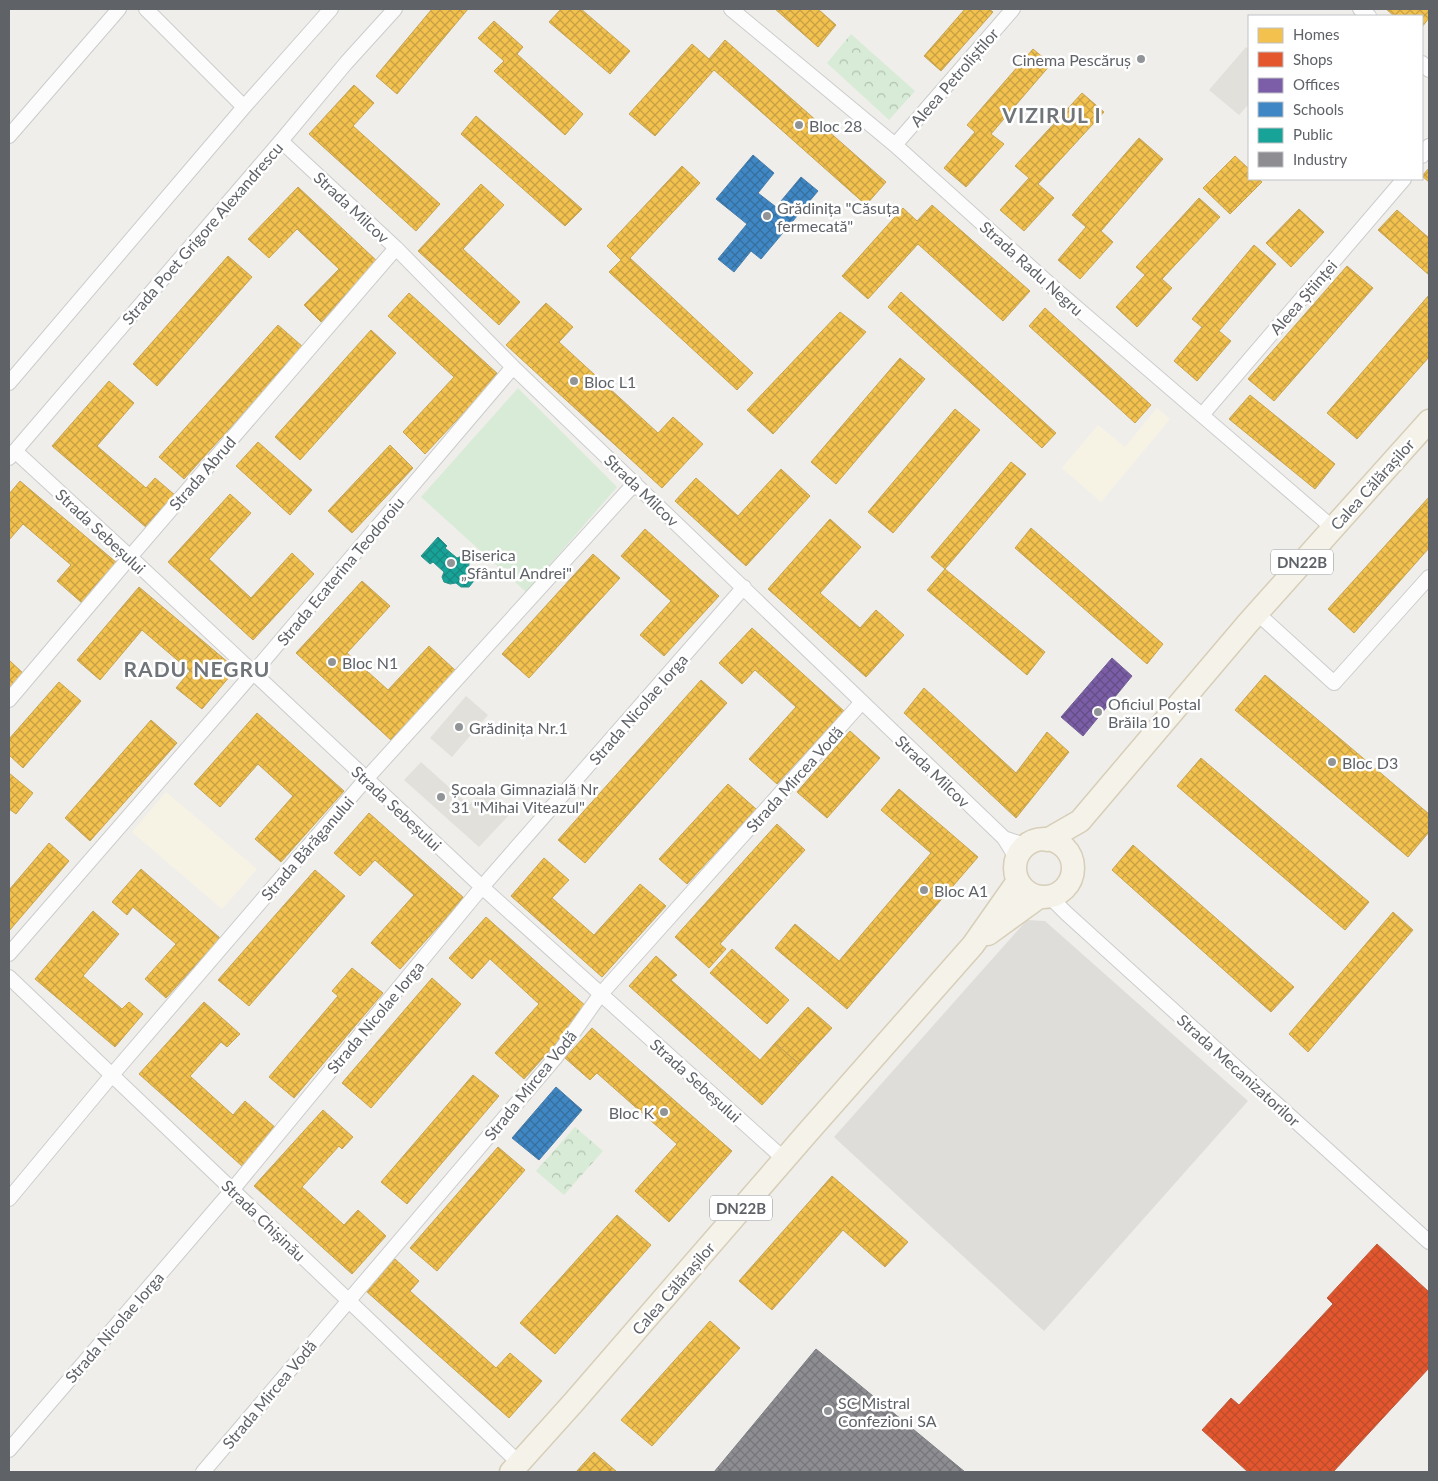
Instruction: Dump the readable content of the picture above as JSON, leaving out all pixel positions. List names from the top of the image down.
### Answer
{
  "streets": {
    "main road": ["Calea Călărașilor", "DN22B"],
    "street": [
      "Aleea Petroliștilor",
      "Strada Milcov",
      "Strada Poet Grigore Alexandrescu",
      "Strada Radu Negru",
      "Aleea Științei",
      "Strada Abrud",
      "Strada Sebeșului",
      "Strada Ecaterina Teodoroiu",
      "Strada Nicolae Iorga",
      "Strada Mircea Vodă",
      "Strada Bărăganului",
      "Strada Mecanizatorilor",
      "Strada Chișinău"
    ]
  },
  "crossings": [
    ["Aleea Petroliștilor", "Strada Radu Negru"],
    ["Strada Milcov", "Strada Poet Grigore Alexandrescu"],
    ["Strada Milcov", "Strada Abrud"],
    ["Strada Milcov", "Calea Călărașilor"],
    ["Strada Milcov", "DN22B"],
    ["Strada Milcov", "Strada Ecaterina Teodoroiu"],
    ["Strada Milcov", "Strada Nicolae Iorga"],
    ["Strada Milcov", "Strada Mircea Vodă"],
    ["Strada Milcov", "Strada Bărăganului"],
    ["Strada Milcov", "Strada Mecanizatorilor"],
    ["Strada Poet Grigore Alexandrescu", "Strada Sebeșului"],
    ["Strada Radu Negru", "Aleea Științei"],
    ["Strada Radu Negru", "Calea Călărașilor"],
    ["Strada Abrud", "Strada Sebeșului"],
    ["Calea Călărașilor", "Strada Sebeșului"],
    ["Calea Călărașilor", "DN22B"],
    ["Calea Călărașilor", "Strada Mecanizatorilor"],
    ["Calea Călărașilor", "Strada Chișinău"],
    ["Strada Sebeșului", "Strada Ecaterina Teodoroiu"],
    ["Strada Sebeșului", "Strada Nicolae Iorga"],
    ["Strada Sebeșului", "Strada Mircea Vodă"],
    ["Strada Sebeșului", "Strada Bărăganului"],
    ["DN22B", "Strada Mecanizatorilor"],
    ["Strada Nicolae Iorga", "Strada Chișinău"],
    ["Strada Mircea Vodă", "Strada Chișinău"],
    ["Strada Bărăganului", "Strada Chișinău"]
  ],
  "districts": ["VIZIRUL I", "RADU NEGRU"],
  "places": [
    "Cinema Pescăruș",
    "Bloc 28",
    "Grădinița \"Căsuța fermecată\"",
    "Bloc L1",
    "Biserica „Sfântul Andrei\"",
    "Bloc N1",
    "Oficiul Poștal Brăila 10",
    "Grădinița Nr.1",
    "Bloc D3",
    "Școala Gimnazială Nr 31 \"Mihai Viteazul\"",
    "Bloc A1",
    "Bloc K",
    "SC Mistral Confezioni SA"
  ],
  "legend": [
    "Homes",
    "Shops",
    "Offices",
    "Schools",
    "Public",
    "Industry"
  ]
}
